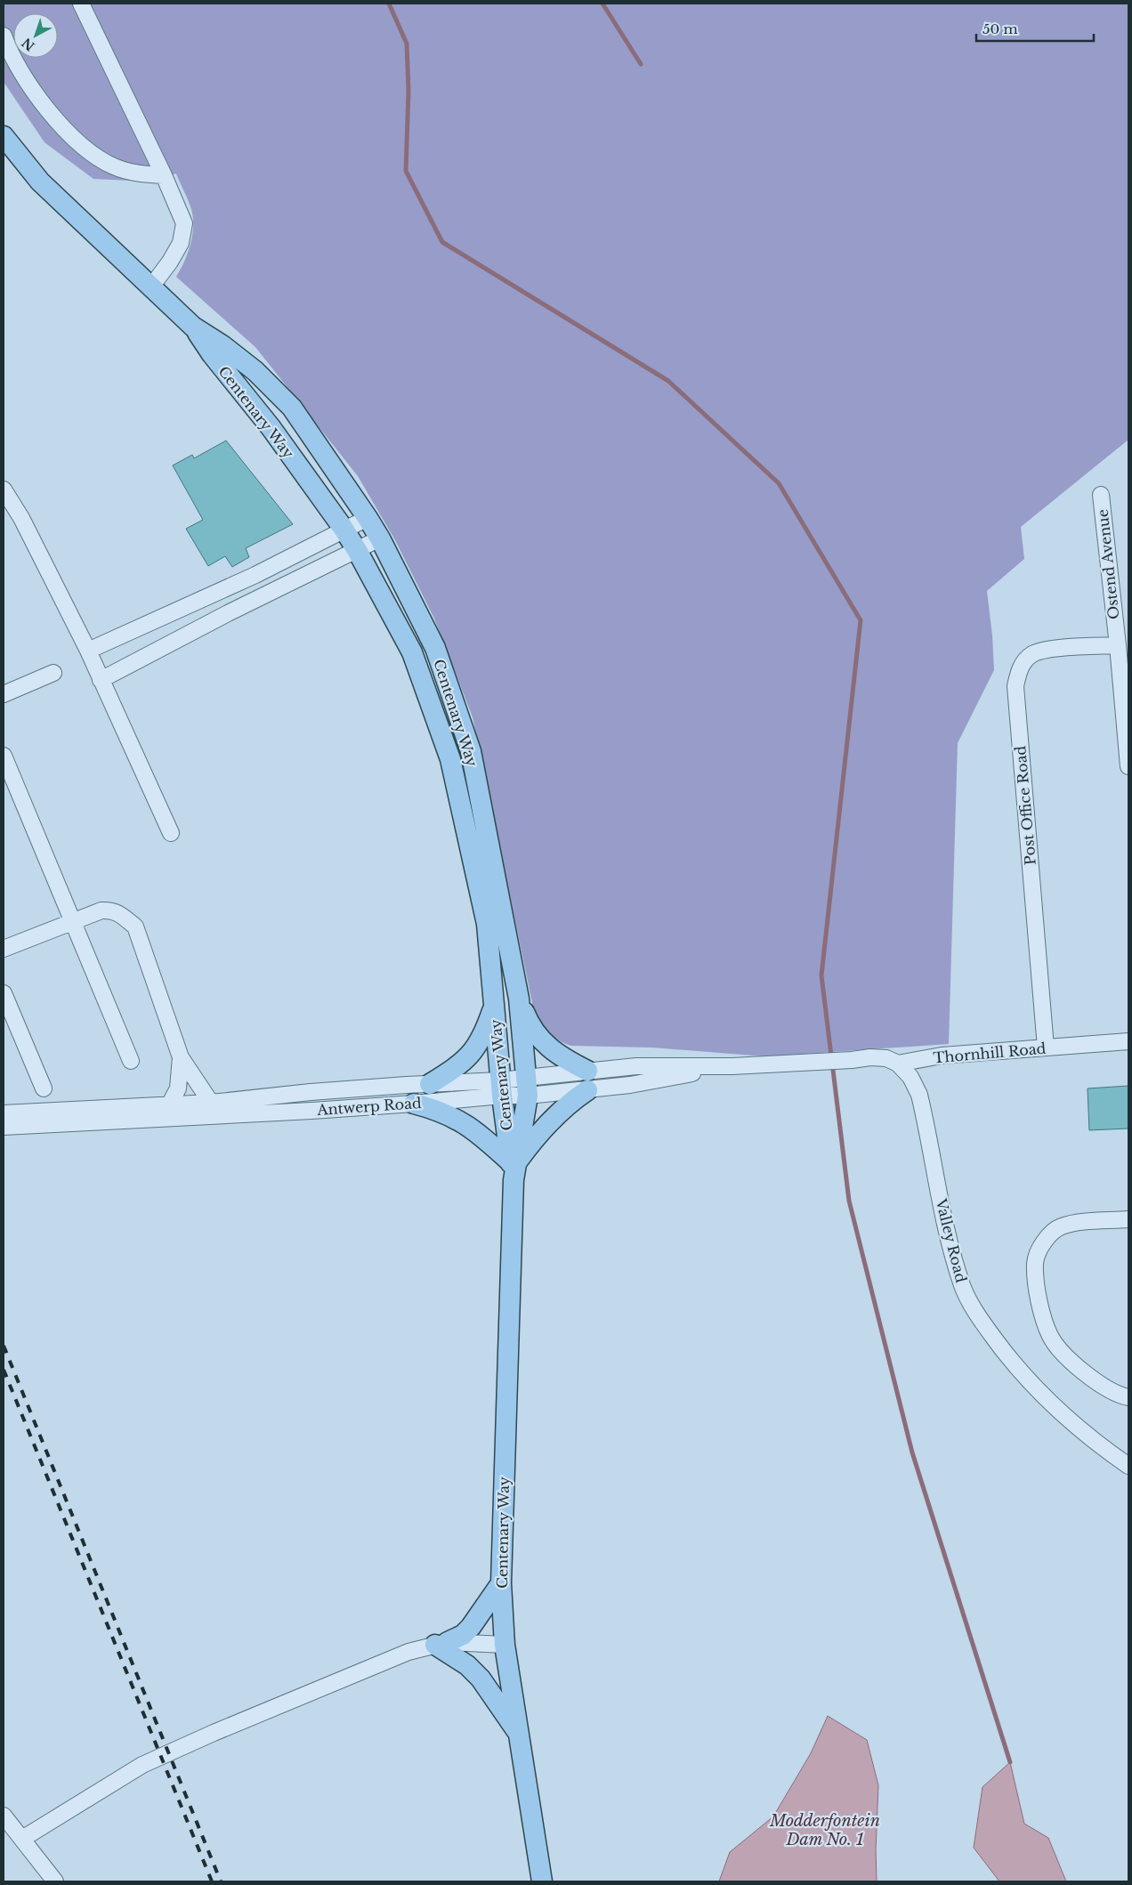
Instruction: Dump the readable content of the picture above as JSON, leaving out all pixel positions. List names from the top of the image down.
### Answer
{
  "streets": {
    "main road": ["Centenary Way"],
    "street": [
      "Ostend Avenue",
      "Post Office Road",
      "Thornhill Road",
      "Antwerp Road",
      "Valley Road"
    ]
  },
  "crossings": [
    ["Centenary Way", "Antwerp Road"],
    ["Ostend Avenue", "Post Office Road"],
    ["Post Office Road", "Thornhill Road"],
    ["Thornhill Road", "Antwerp Road"],
    ["Thornhill Road", "Valley Road"]
  ],
  "water": ["Modderfontein Dam No. 1"],
  "scale_bar": "50 m",
  "north": "bottom left"
}
